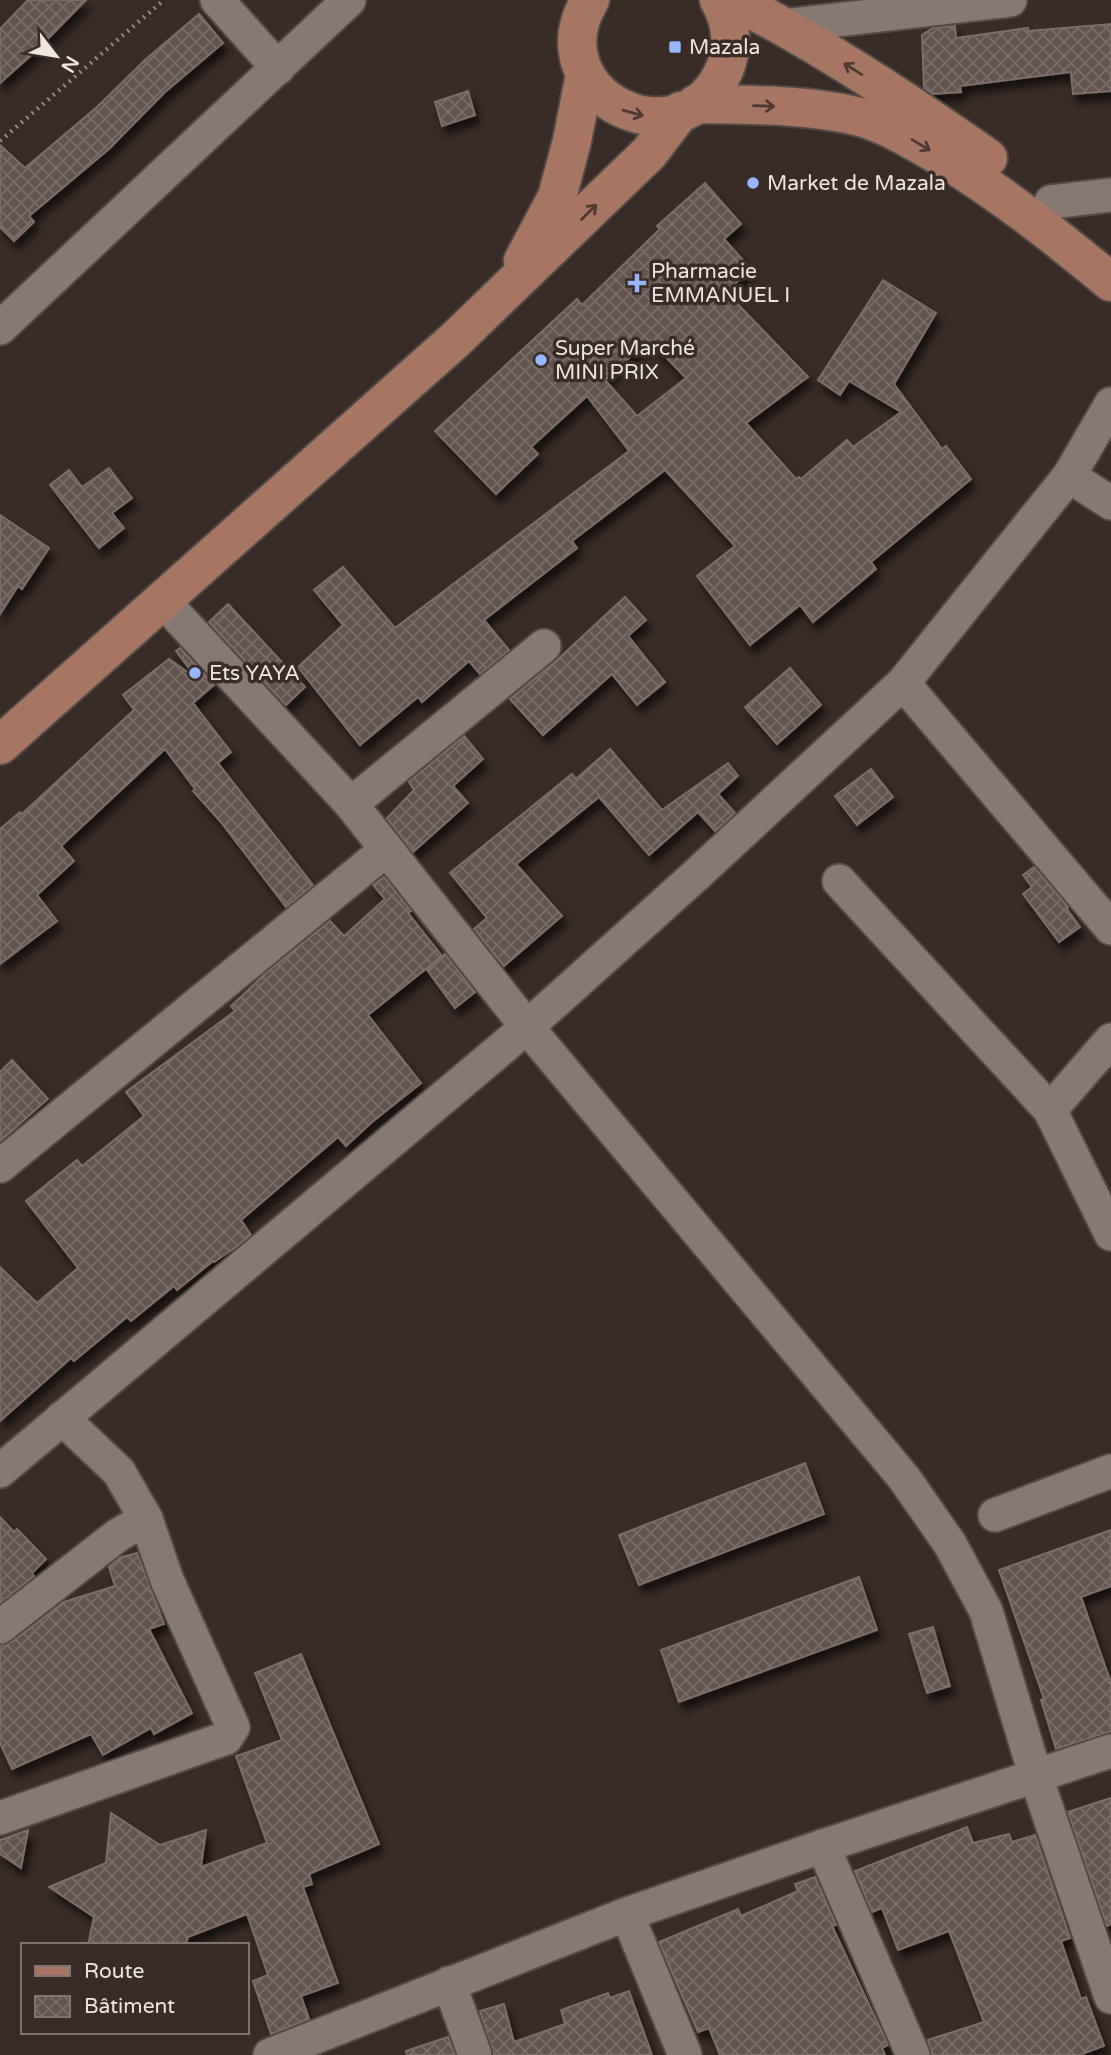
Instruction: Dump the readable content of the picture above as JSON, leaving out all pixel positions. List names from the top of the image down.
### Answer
{
  "places": {
    "transit": ["Mazala"],
    "other": ["Market de Mazala", "Super Marché MINI PRIX", "Ets YAYA"],
    "health": ["Pharmacie EMMANUEL I"]
  },
  "legend": ["Route", "Bâtiment"],
  "north": "bottom right"
}
